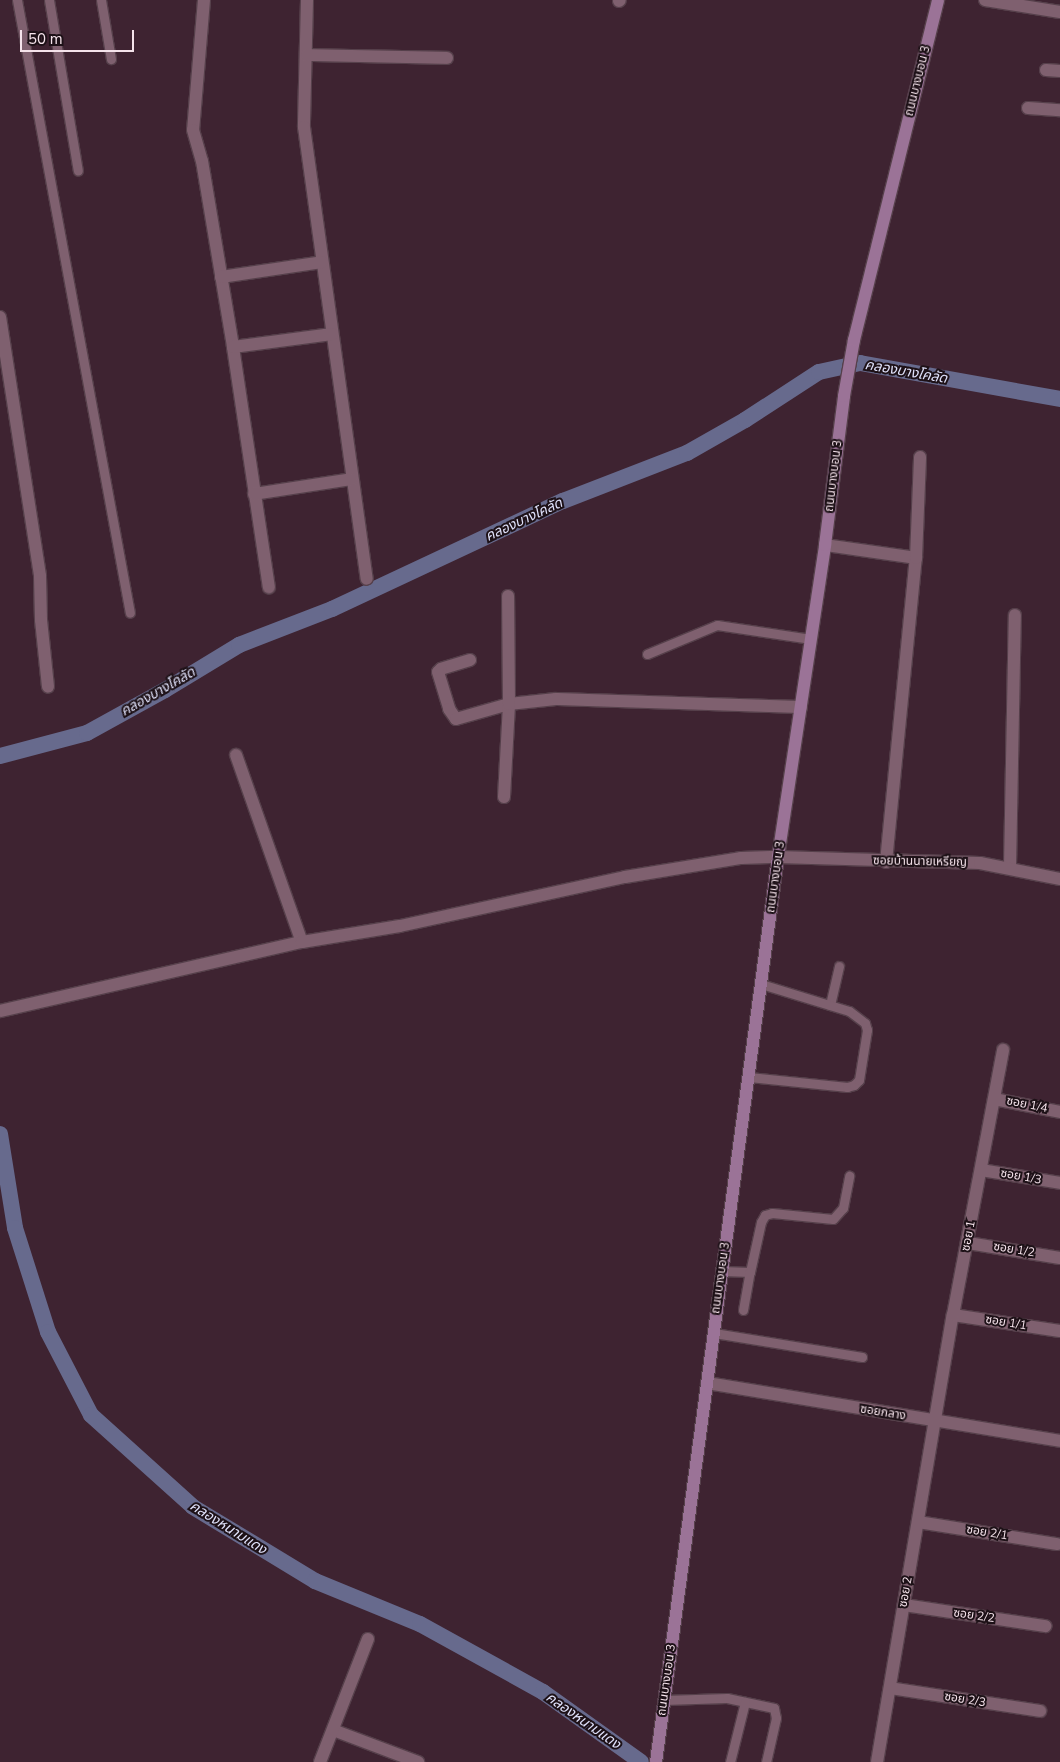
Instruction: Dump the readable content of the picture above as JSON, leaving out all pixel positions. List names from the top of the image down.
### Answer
{
  "streets": {
    "main road": ["ถนนบางบอน 3"],
    "street": [
      "ซอยบ้านนายเหรียญ",
      "ซอย 1/4",
      "ซอย 1/3",
      "ซอย 1",
      "ซอย 1/2",
      "ซอย 1/1",
      "ซอยกลาง",
      "ซอย 2/1",
      "ซอย 2",
      "ซอย 2/2",
      "ซอย 2/3"
    ]
  },
  "crossings": [
    ["ถนนบางบอน 3", "ซอยบ้านนายเหรียญ"],
    ["ถนนบางบอน 3", "ซอยกลาง"],
    ["ซอย 1/4", "ซอย 1"],
    ["ซอย 1/3", "ซอย 1"],
    ["ซอย 1", "ซอย 1/2"],
    ["ซอย 1", "ซอย 1/1"],
    ["ซอย 1", "ซอยกลาง"],
    ["ซอย 1", "ซอย 2"],
    ["ซอยกลาง", "ซอย 2"],
    ["ซอย 2/1", "ซอย 2"],
    ["ซอย 2", "ซอย 2/2"],
    ["ซอย 2", "ซอย 2/3"]
  ],
  "water": ["คลองบางโคลัด", "คลองหนามแดง"],
  "scale_bar": "50 m"
}
